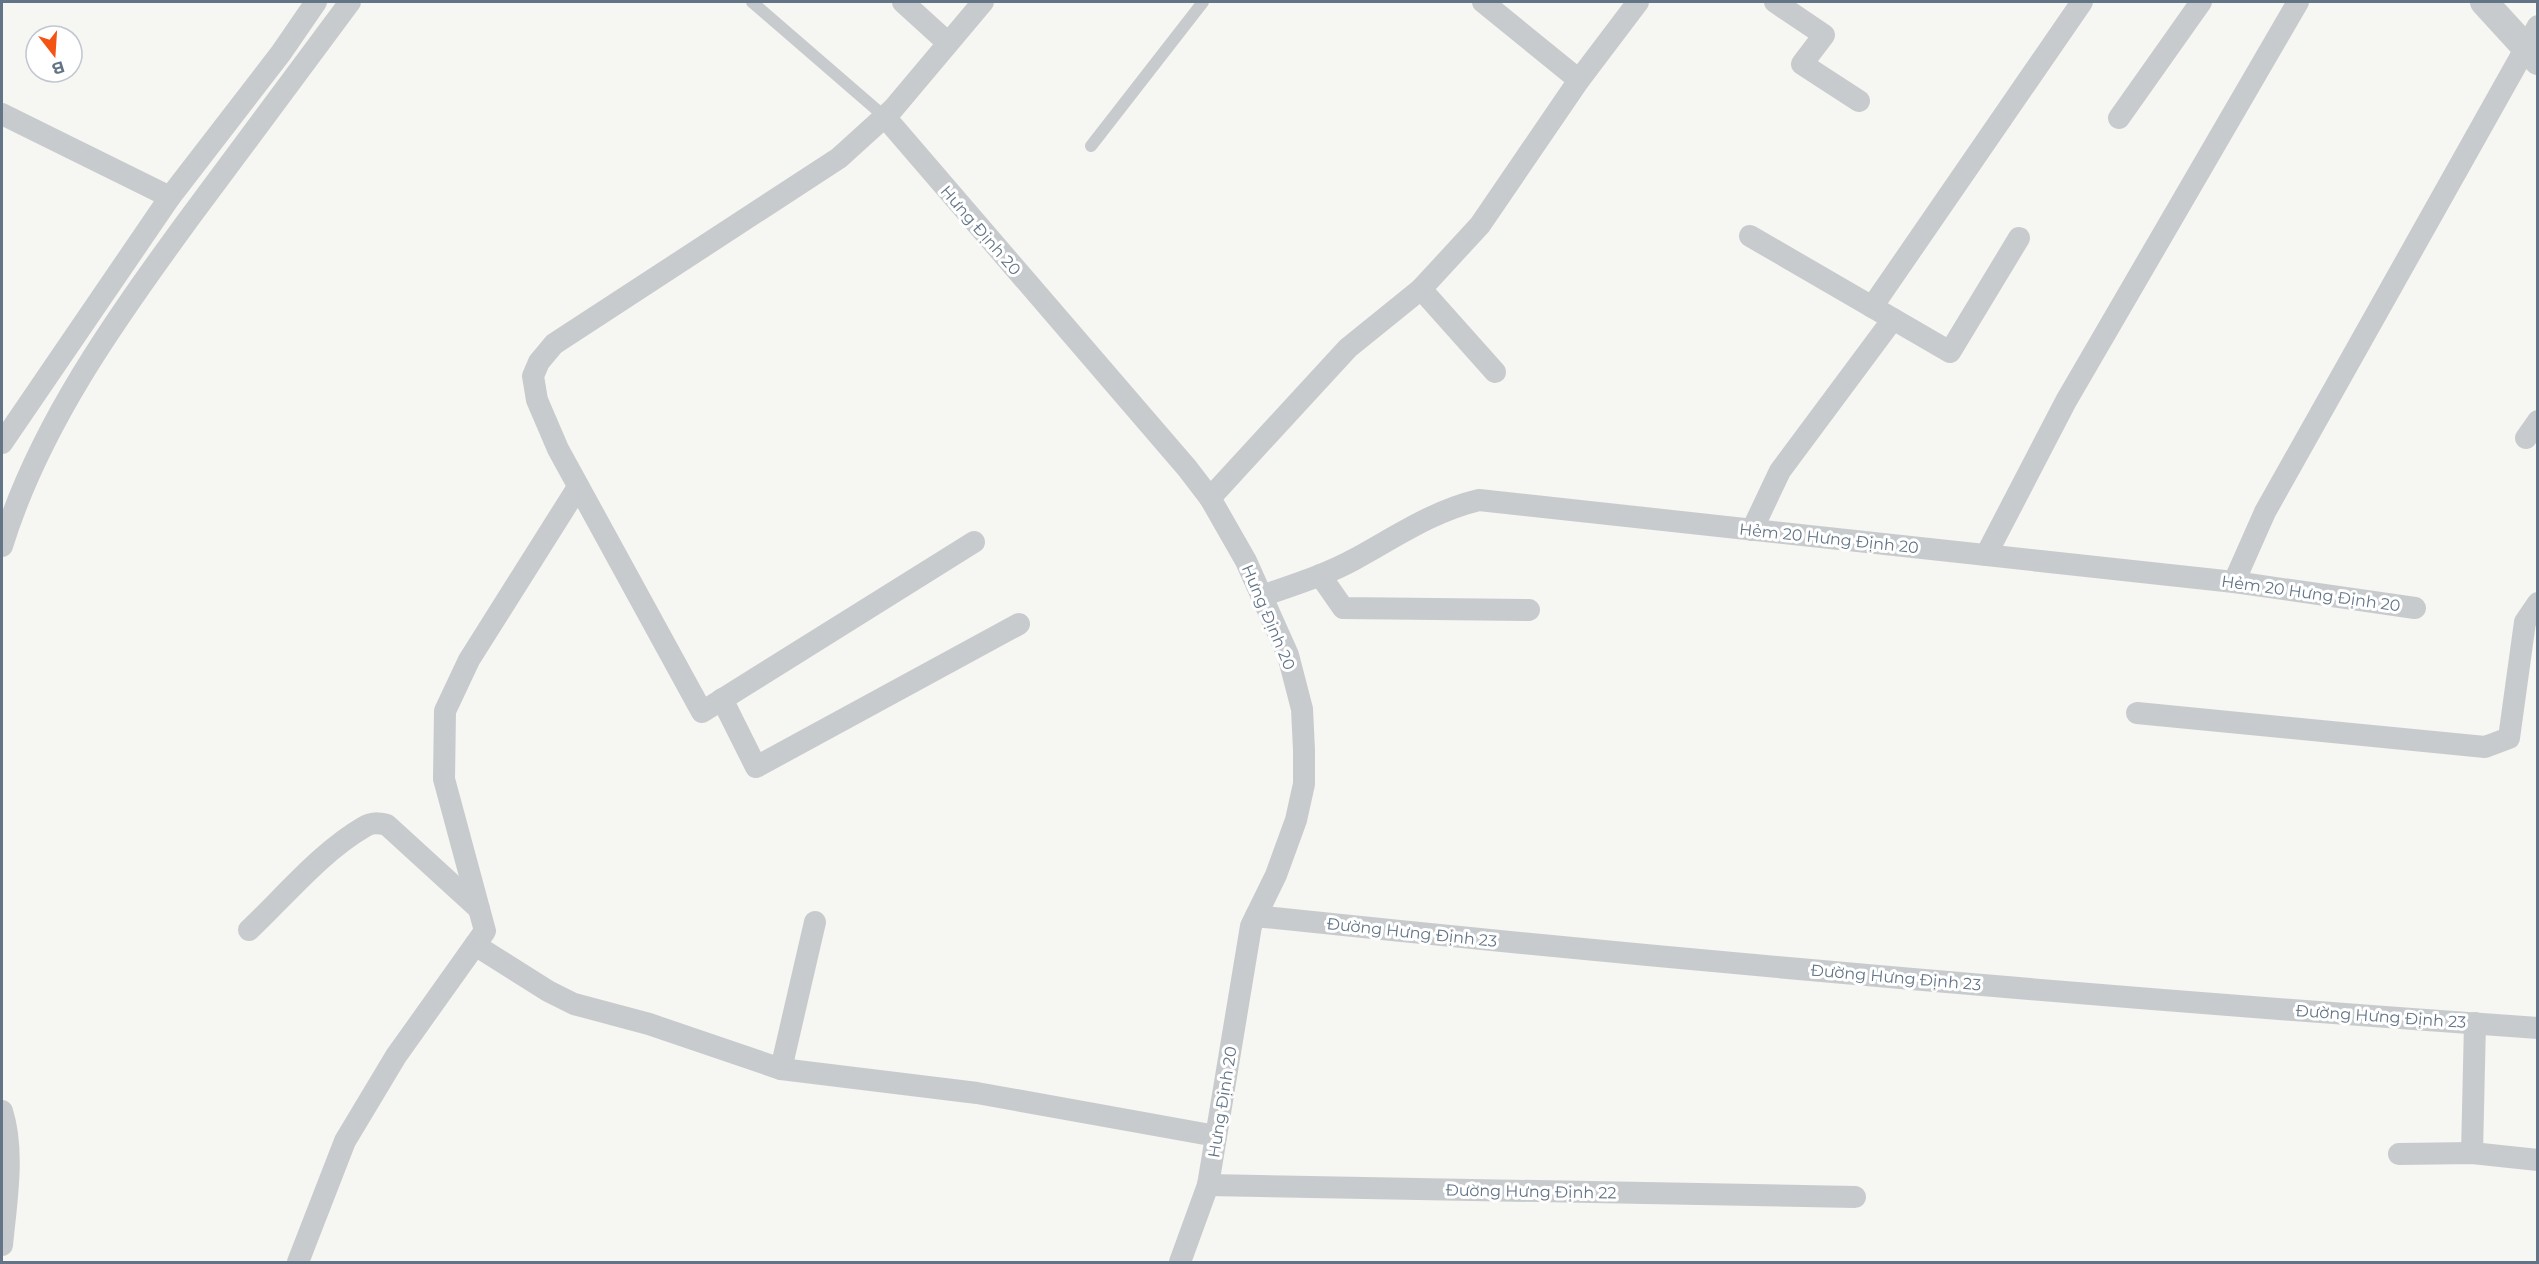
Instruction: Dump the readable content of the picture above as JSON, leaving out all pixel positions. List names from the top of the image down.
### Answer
{
  "streets": {
    "street": [
      "Hưng Định 20",
      "Hẻm 20 Hưng Định 20",
      "Đường Hưng Định 23",
      "Đường Hưng Định 22"
    ]
  },
  "crossings": [
    ["Hưng Định 20", "Hẻm 20 Hưng Định 20"],
    ["Hưng Định 20", "Đường Hưng Định 23"],
    ["Hưng Định 20", "Đường Hưng Định 22"]
  ],
  "north": "bottom"
}
